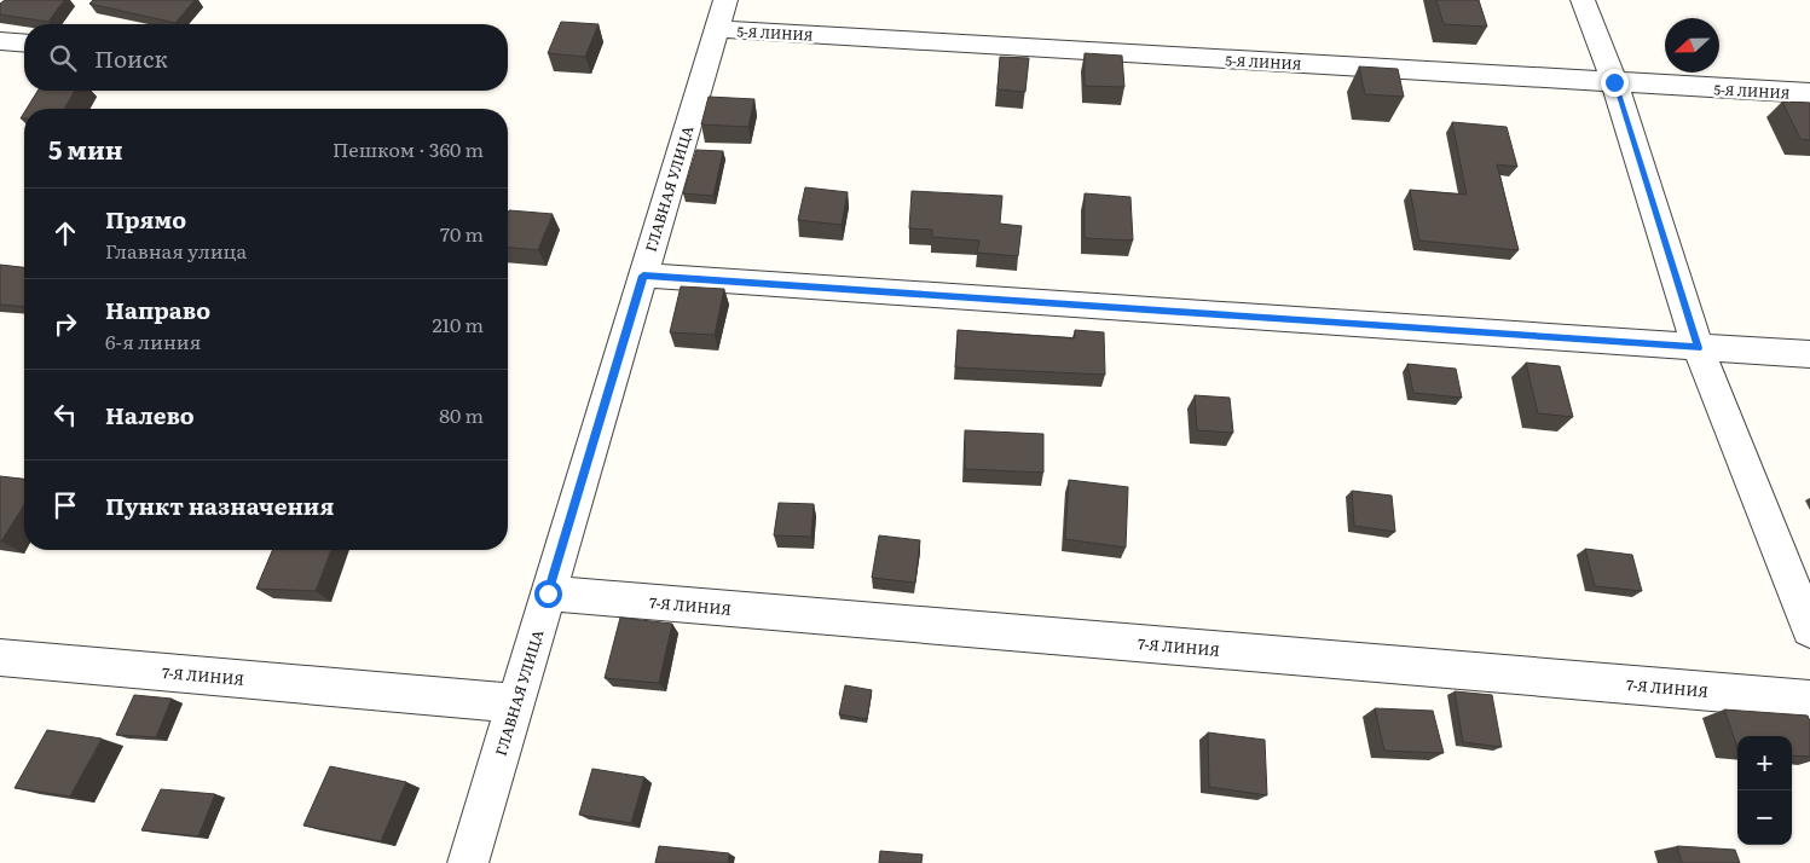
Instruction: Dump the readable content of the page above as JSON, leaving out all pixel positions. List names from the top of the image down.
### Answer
{
  "streets": {
    "street": ["5-Я ЛИНИЯ", "ГЛАВНАЯ УЛИЦА", "7-Я ЛИНИЯ"]
  },
  "crossings": [
    ["5-Я ЛИНИЯ", "ГЛАВНАЯ УЛИЦА"],
    ["ГЛАВНАЯ УЛИЦА", "7-Я ЛИНИЯ"]
  ],
  "north": "left",
  "page": {
    "search": "Поиск",
    "heading": ["5 мин", "Пешком · 360 m"],
    "list": [
      ["Прямо", "Главная улица", "70 m"],
      ["Направо", "6-я линия", "210 m"],
      ["Налево", "80 m"],
      "Пункт назначения"
    ],
    "map_buttons": ["+", "−"]
  }
}
